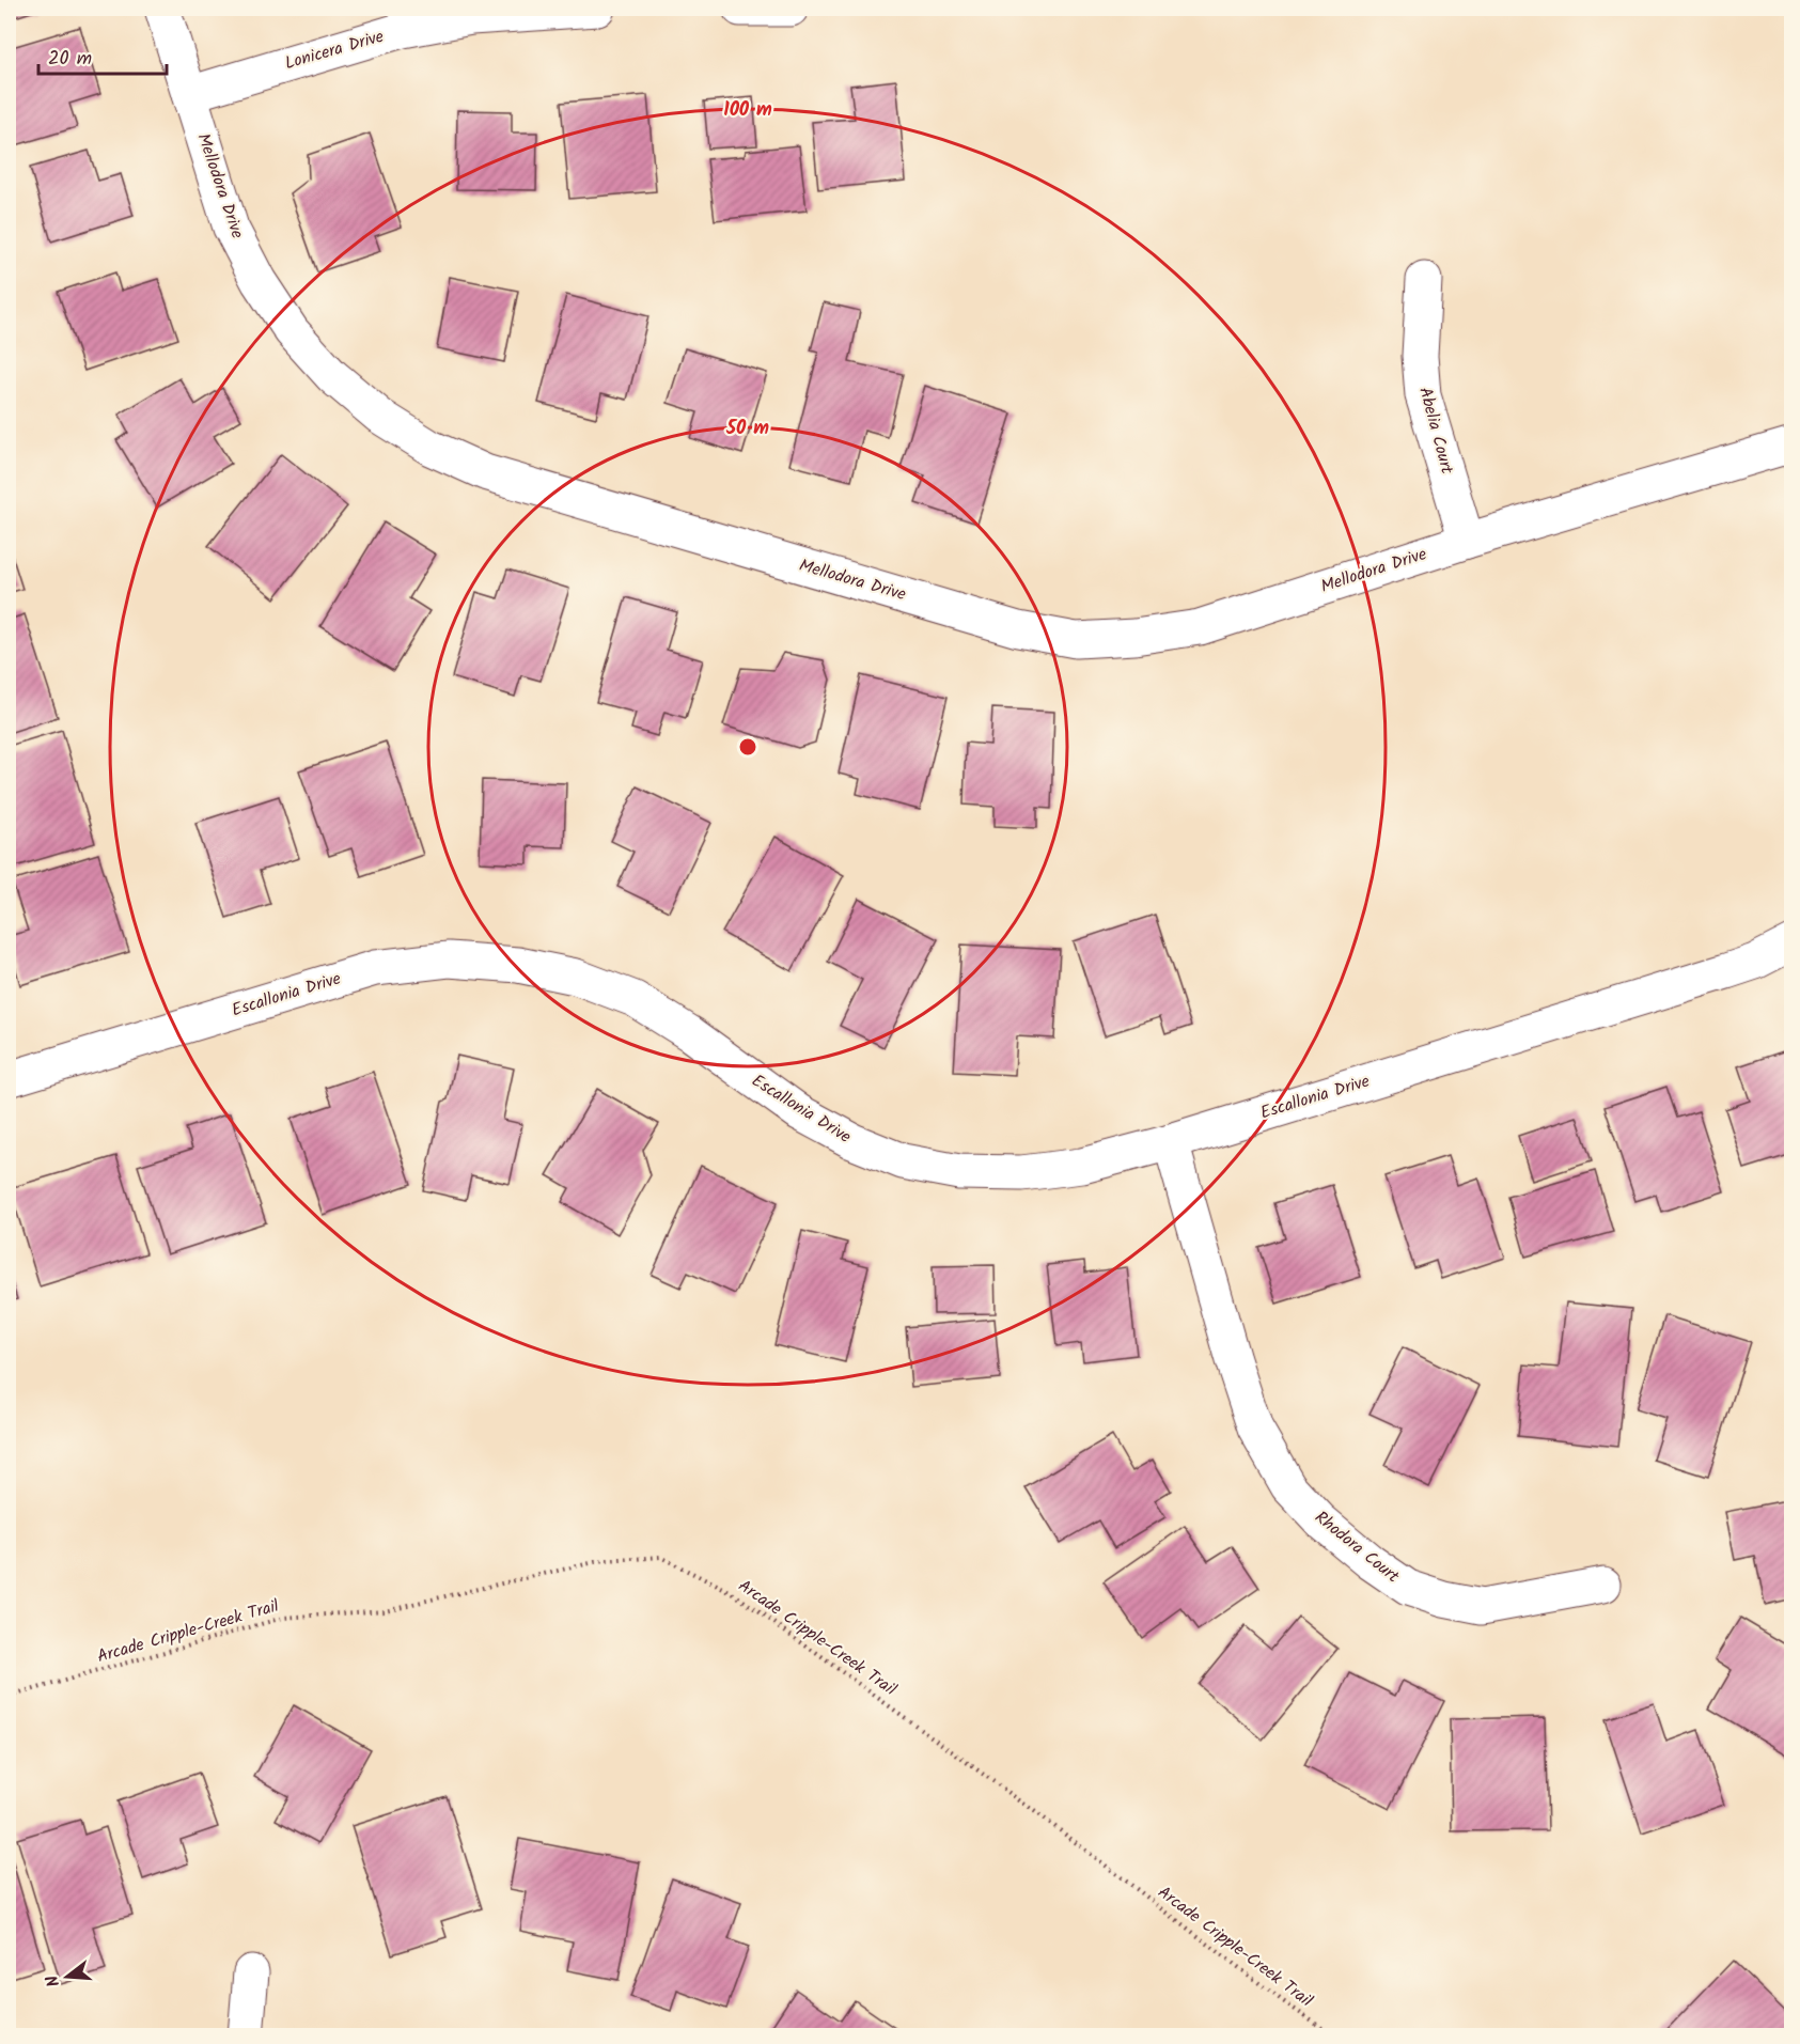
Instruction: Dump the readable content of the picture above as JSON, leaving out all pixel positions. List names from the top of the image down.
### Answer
{
  "streets": {
    "street": [
      "Lonicera Drive",
      "Mellodora Drive",
      "Abelia Court",
      "Escallonia Drive",
      "Rhodora Court"
    ],
    "path": ["Arcade Cripple-Creek Trail"]
  },
  "crossings": [
    ["Lonicera Drive", "Mellodora Drive"],
    ["Mellodora Drive", "Abelia Court"],
    ["Escallonia Drive", "Rhodora Court"]
  ],
  "scale_bar": "20 m",
  "north": "left",
  "rings": ["100 m", "50 m"]
}
